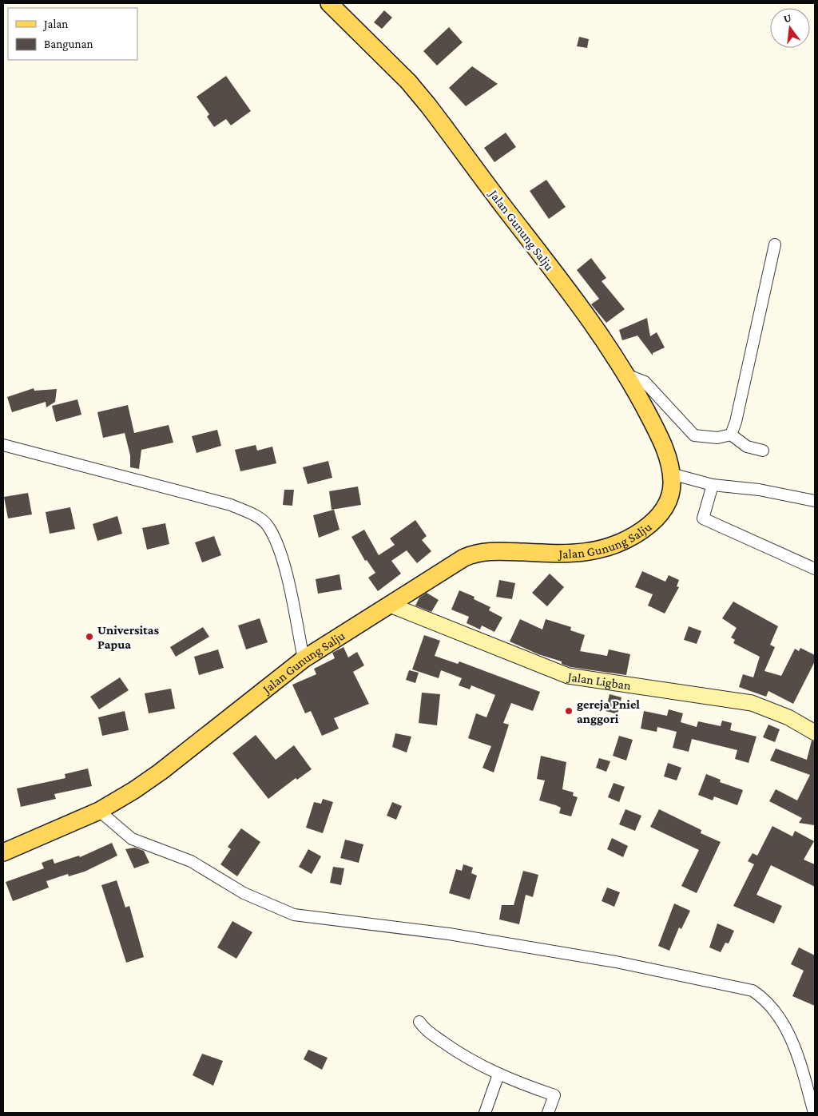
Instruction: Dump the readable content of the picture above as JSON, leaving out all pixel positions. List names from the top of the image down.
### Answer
{
  "streets": {
    "main road": ["Jalan Gunung Salju", "Jalan Ligban"]
  },
  "crossings": [
    ["Jalan Gunung Salju", "Jalan Ligban"]
  ],
  "places": ["Universitas Papua", "gereja Pniel anggori"],
  "legend": ["Jalan", "Bangunan"],
  "north": "top"
}
